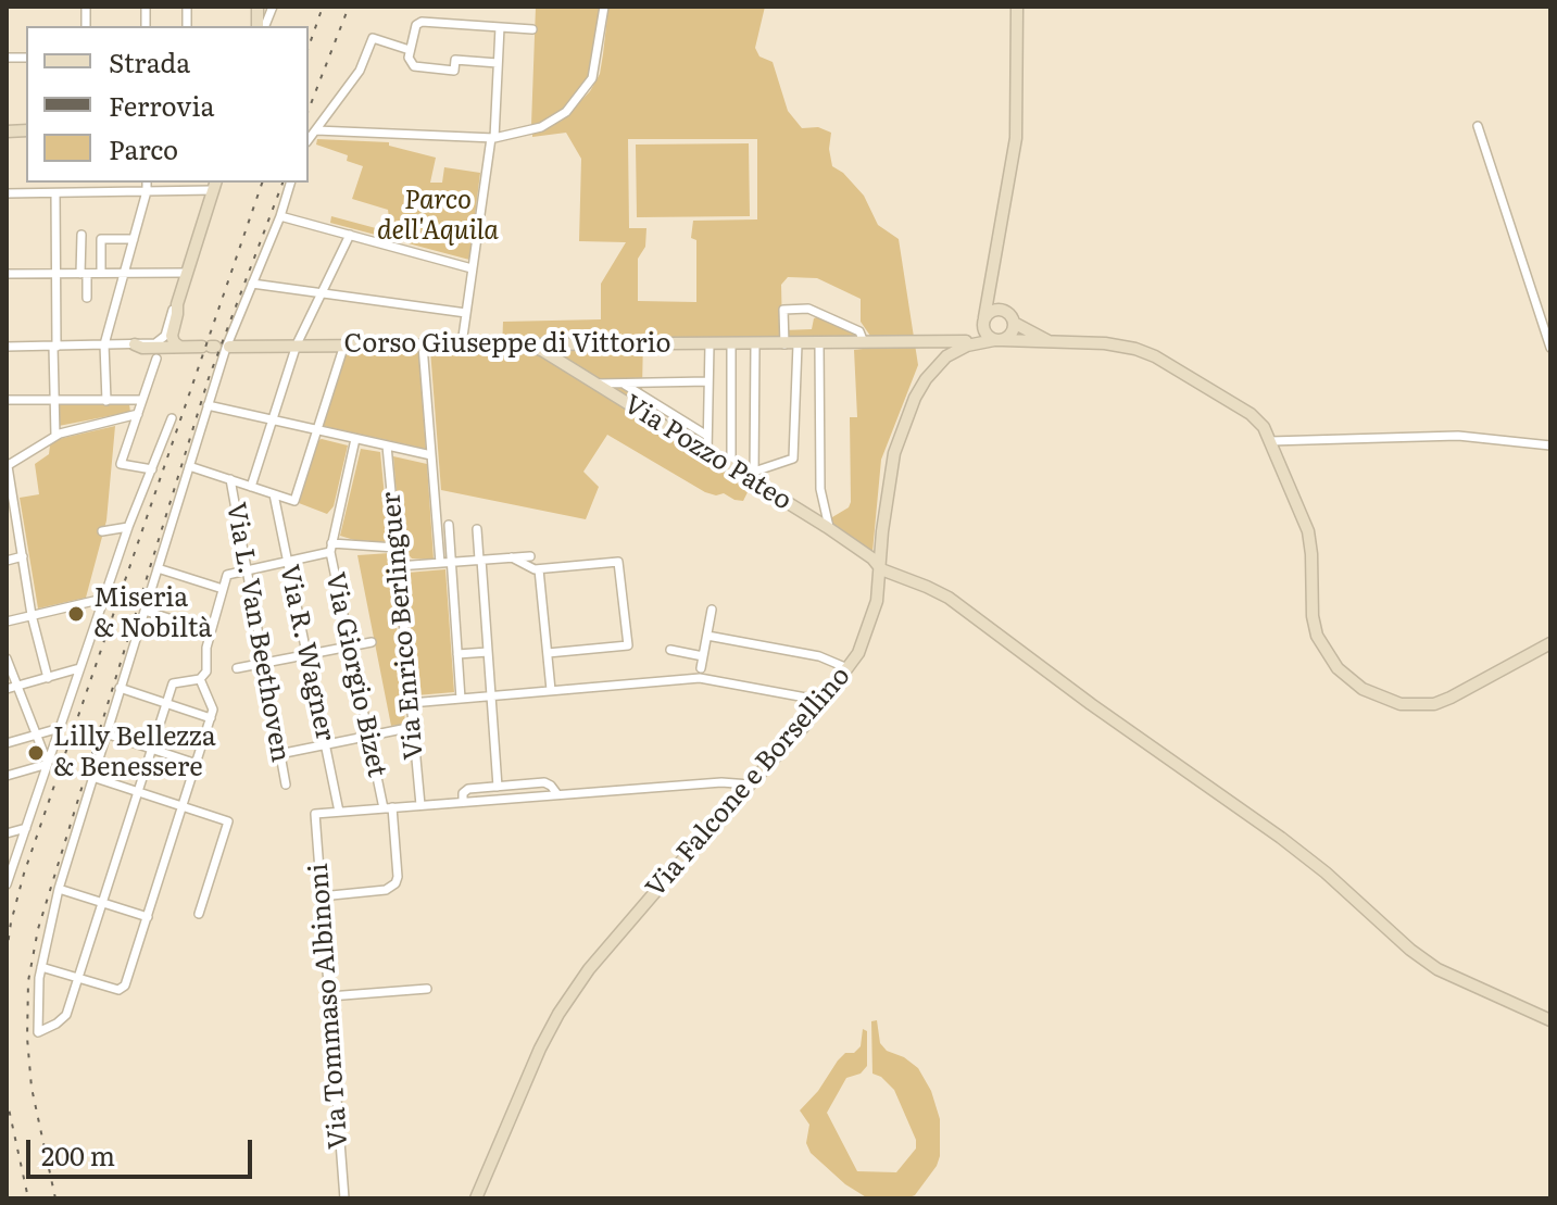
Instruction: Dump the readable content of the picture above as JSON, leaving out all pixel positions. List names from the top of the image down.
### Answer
{
  "streets": {
    "street": [
      "Corso Giuseppe di Vittorio",
      "Via Pozzo Pateo",
      "Via Enrico Berlinguer",
      "Via L. Van Beethoven",
      "Via R. Wagner",
      "Via Giorgio Bizet",
      "Via Falcone e Borsellino",
      "Via Tommaso Albinoni"
    ]
  },
  "crossings": [
    ["Corso Giuseppe di Vittorio", "Via Pozzo Pateo"],
    ["Corso Giuseppe di Vittorio", "Via Falcone e Borsellino"],
    ["Via Pozzo Pateo", "Via Falcone e Borsellino"],
    ["Via R. Wagner", "Via Tommaso Albinoni"],
    ["Via Giorgio Bizet", "Via Tommaso Albinoni"]
  ],
  "parks": ["Parco dell'Aquila"],
  "places": ["Miseria & Nobiltà", "Lilly Bellezza & Benessere"],
  "legend": ["Strada", "Ferrovia", "Parco"],
  "scale_bar": "200 m"
}
